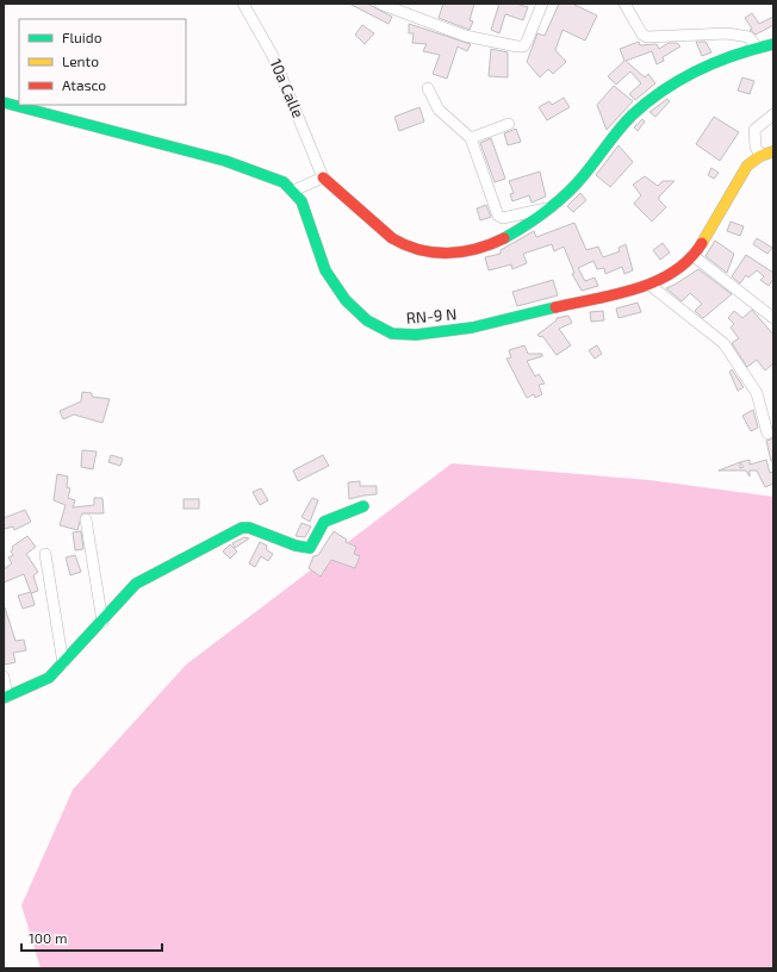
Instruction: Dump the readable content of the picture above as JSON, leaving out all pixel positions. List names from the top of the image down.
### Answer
{
  "streets": {
    "street": ["10a Calle", "RN-9 N"]
  },
  "legend": ["Fluido", "Lento", "Atasco"],
  "scale_bar": "100 m"
}
